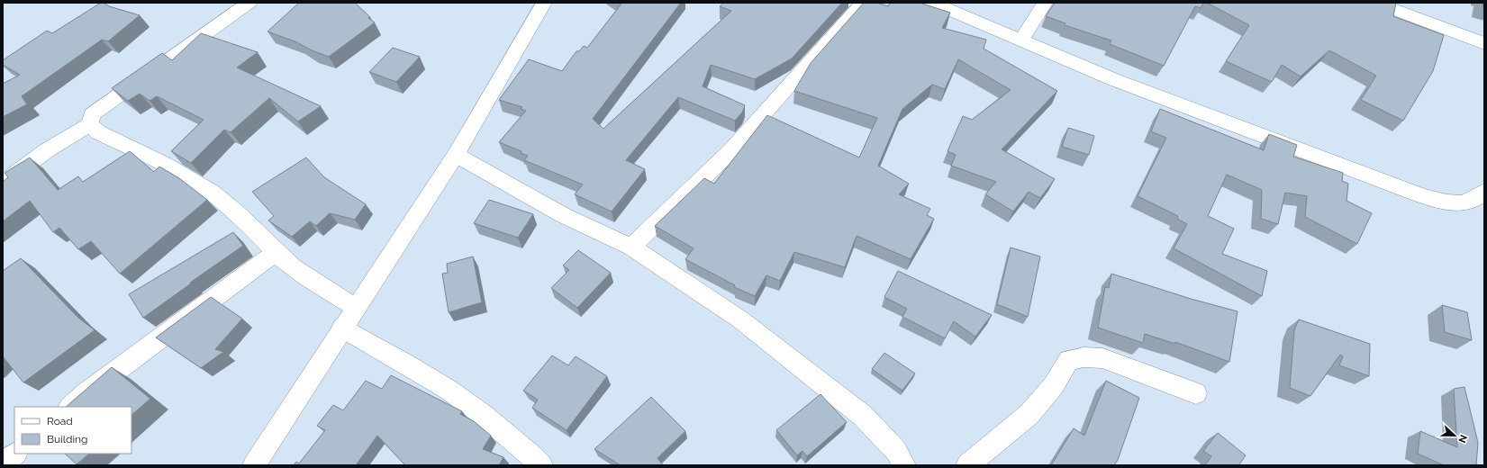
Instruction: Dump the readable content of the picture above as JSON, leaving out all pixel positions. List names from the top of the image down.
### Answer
{
  "legend": ["Road", "Building"],
  "north": "right"
}
